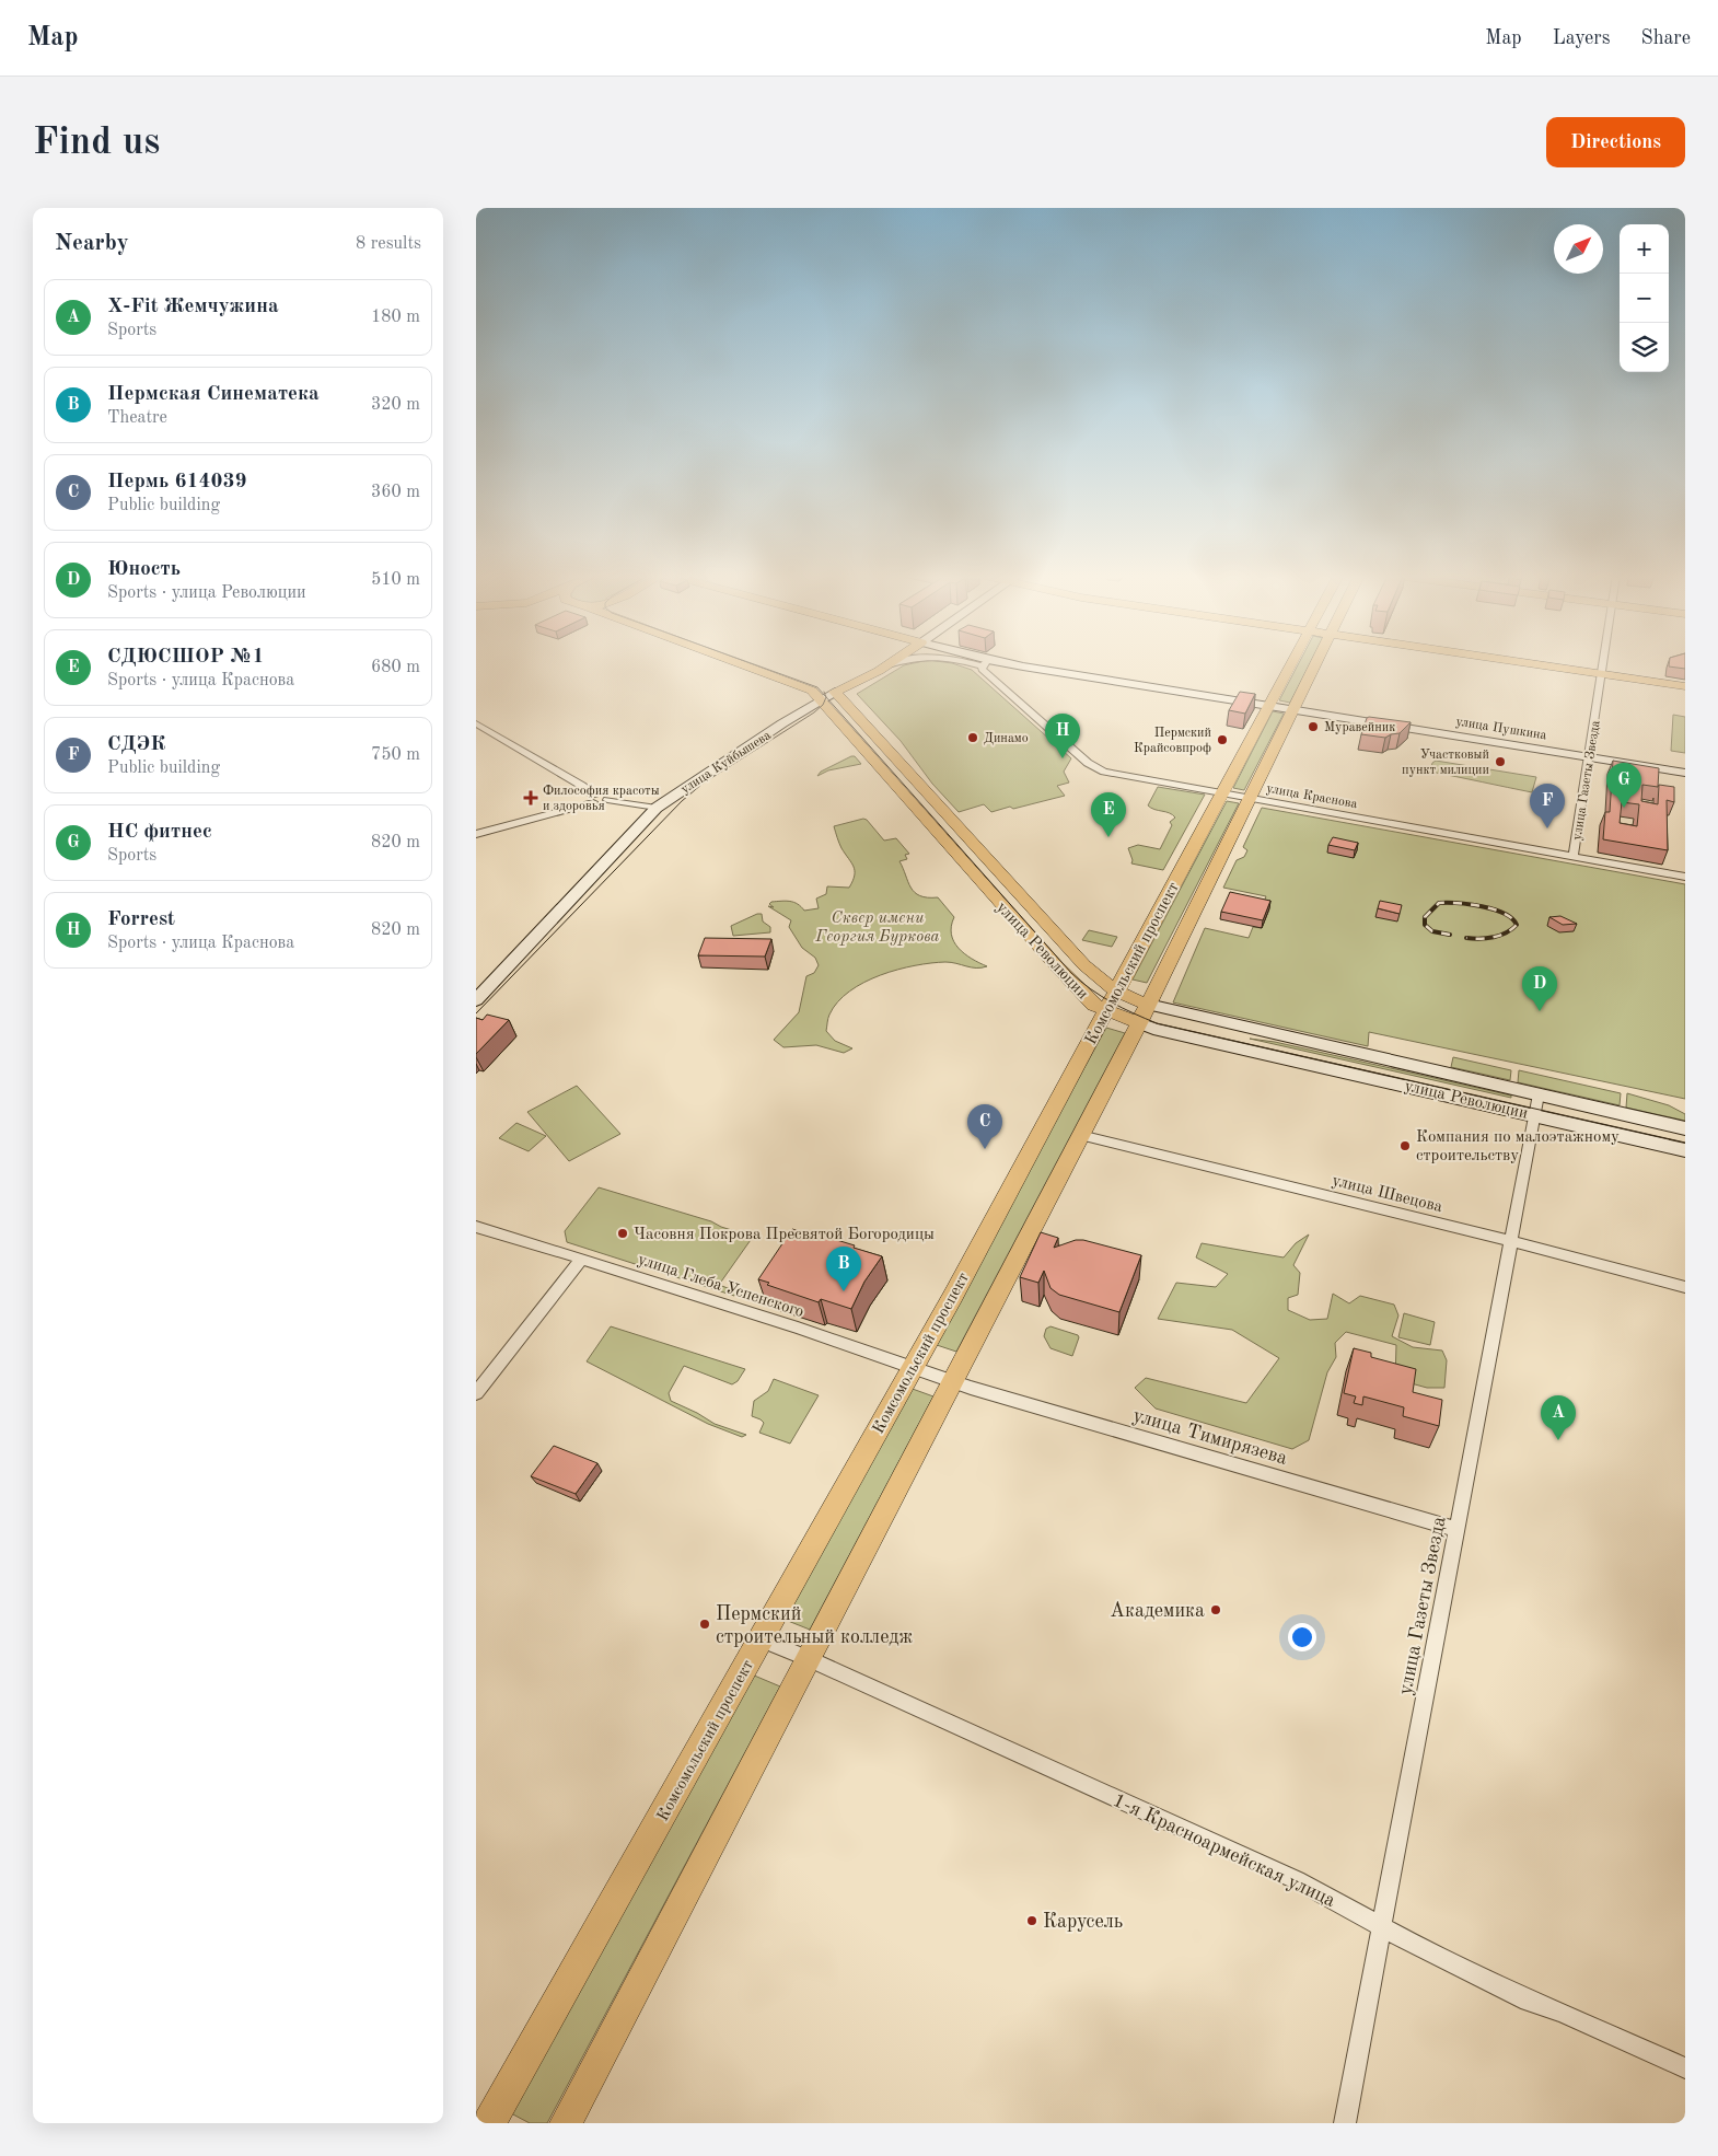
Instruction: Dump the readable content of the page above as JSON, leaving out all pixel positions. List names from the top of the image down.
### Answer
{
  "streets": {
    "main road": [
      "улица Пушкина",
      "улица Куйбышева",
      "улица Революции",
      "Комсомольский проспект"
    ],
    "street": [
      "улица Газеты Звезда",
      "улица Краснова",
      "улица Швецова",
      "улица Глеба Успенского",
      "улица Тимирязева",
      "1-я Красноармейская улица"
    ]
  },
  "crossings": [
    ["улица Пушкина", "улица Газеты Звезда"],
    ["улица Пушкина", "Комсомольский проспект"],
    ["улица Куйбышева", "улица Революции"],
    ["улица Газеты Звезда", "улица Краснова"],
    ["улица Газеты Звезда", "улица Революции"],
    ["улица Газеты Звезда", "улица Швецова"],
    ["улица Газеты Звезда", "улица Тимирязева"],
    ["улица Газеты Звезда", "1-я Красноармейская улица"],
    ["улица Краснова", "Комсомольский проспект"],
    ["улица Революции", "Комсомольский проспект"],
    ["Комсомольский проспект", "улица Швецова"],
    ["Комсомольский проспект", "улица Глеба Успенского"],
    ["Комсомольский проспект", "улица Тимирязева"],
    ["Комсомольский проспект", "1-я Красноармейская улица"],
    ["улица Глеба Успенского", "улица Тимирязева"]
  ],
  "parks": ["Сквер имени Георгия Буркова"],
  "places": {
    "other": [
      "Муравейник",
      "Динамо",
      "Пермский Крайсовпроф",
      "Участковый пункт милиции",
      "Компания по малоэтажному строительству",
      "Часовня Покрова Пресвятой Богородицы",
      "Академика",
      "Пермский строительный колледж",
      "Карусель"
    ],
    "health": ["Философия красоты и здоровья"]
  },
  "north": "top right",
  "page": {
    "header": "Map",
    "nav": ["Map", "Layers", "Share"],
    "buttons": "Directions",
    "title": "Find us",
    "heading": ["Nearby", "8 results"],
    "map_buttons": ["+", "−"],
    "list": [
      {
        "mark": "A",
        "name": "X-Fit Жемчужина",
        "note": "Sports",
        "value": "180 m"
      },
      {
        "mark": "B",
        "name": "Пермская Синематека",
        "note": "Theatre",
        "value": "320 m"
      },
      {
        "mark": "C",
        "name": "Пермь 614039",
        "note": "Public building",
        "value": "360 m"
      },
      {
        "mark": "D",
        "name": "Юность",
        "note": "Sports · улица Революции",
        "value": "510 m"
      },
      {
        "mark": "E",
        "name": "СДЮСШОР №1",
        "note": "Sports · улица Краснова",
        "value": "680 m"
      },
      {
        "mark": "F",
        "name": "СДЭК",
        "note": "Public building",
        "value": "750 m"
      },
      {
        "mark": "G",
        "name": "НС фитнес",
        "note": "Sports",
        "value": "820 m"
      },
      {
        "mark": "H",
        "name": "Forrest",
        "note": "Sports · улица Краснова",
        "value": "820 m"
      }
    ],
    "pins": [
      "H",
      "G",
      "F",
      "E",
      "D",
      "C",
      "B",
      "A"
    ]
  }
}
